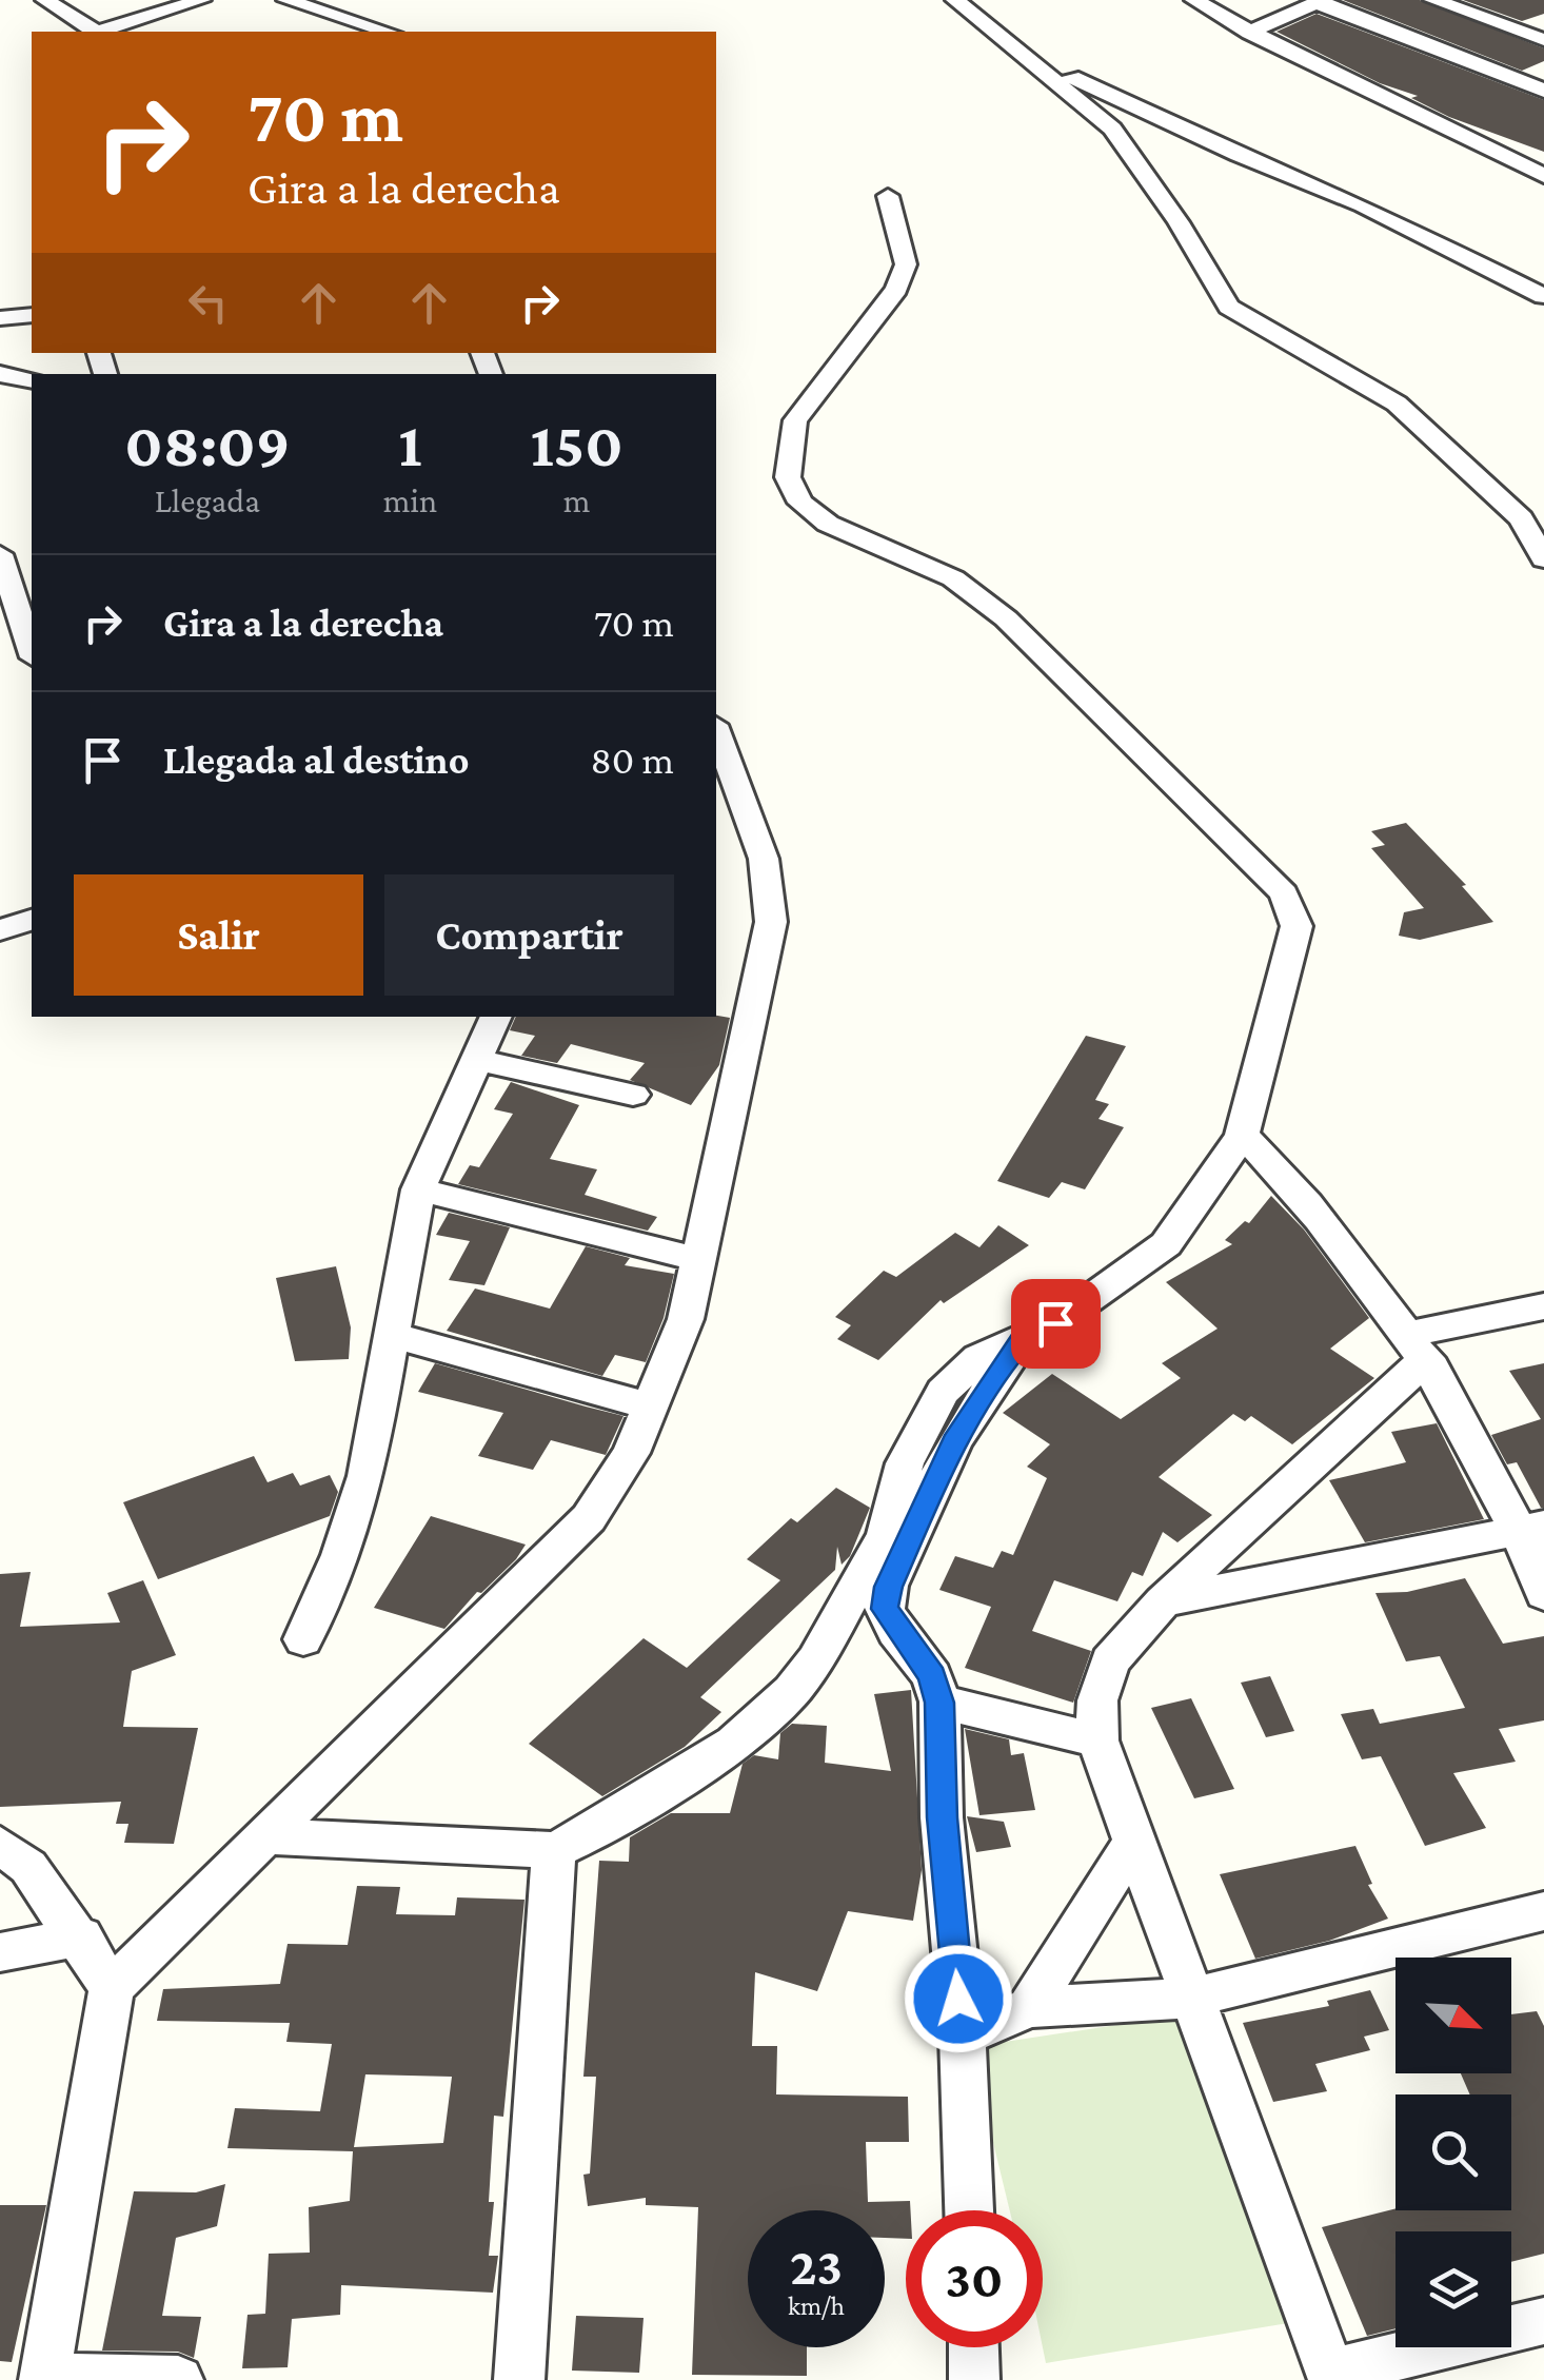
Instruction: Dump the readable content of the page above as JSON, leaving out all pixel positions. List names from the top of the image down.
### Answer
{
  "north": "bottom right",
  "page": {
    "turn": ["70 m", "Gira a la derecha"],
    "eta": [
      "08:09",
      "Llegada",
      "1",
      "min",
      "150",
      "m"
    ],
    "list": [
      {
        "name": "Gira a la derecha",
        "value": "70 m"
      },
      {
        "name": "Llegada al destino",
        "value": "80 m"
      }
    ],
    "buttons": ["Salir", "Compartir"],
    "speed": "23 km/h",
    "limit": "30"
  }
}
